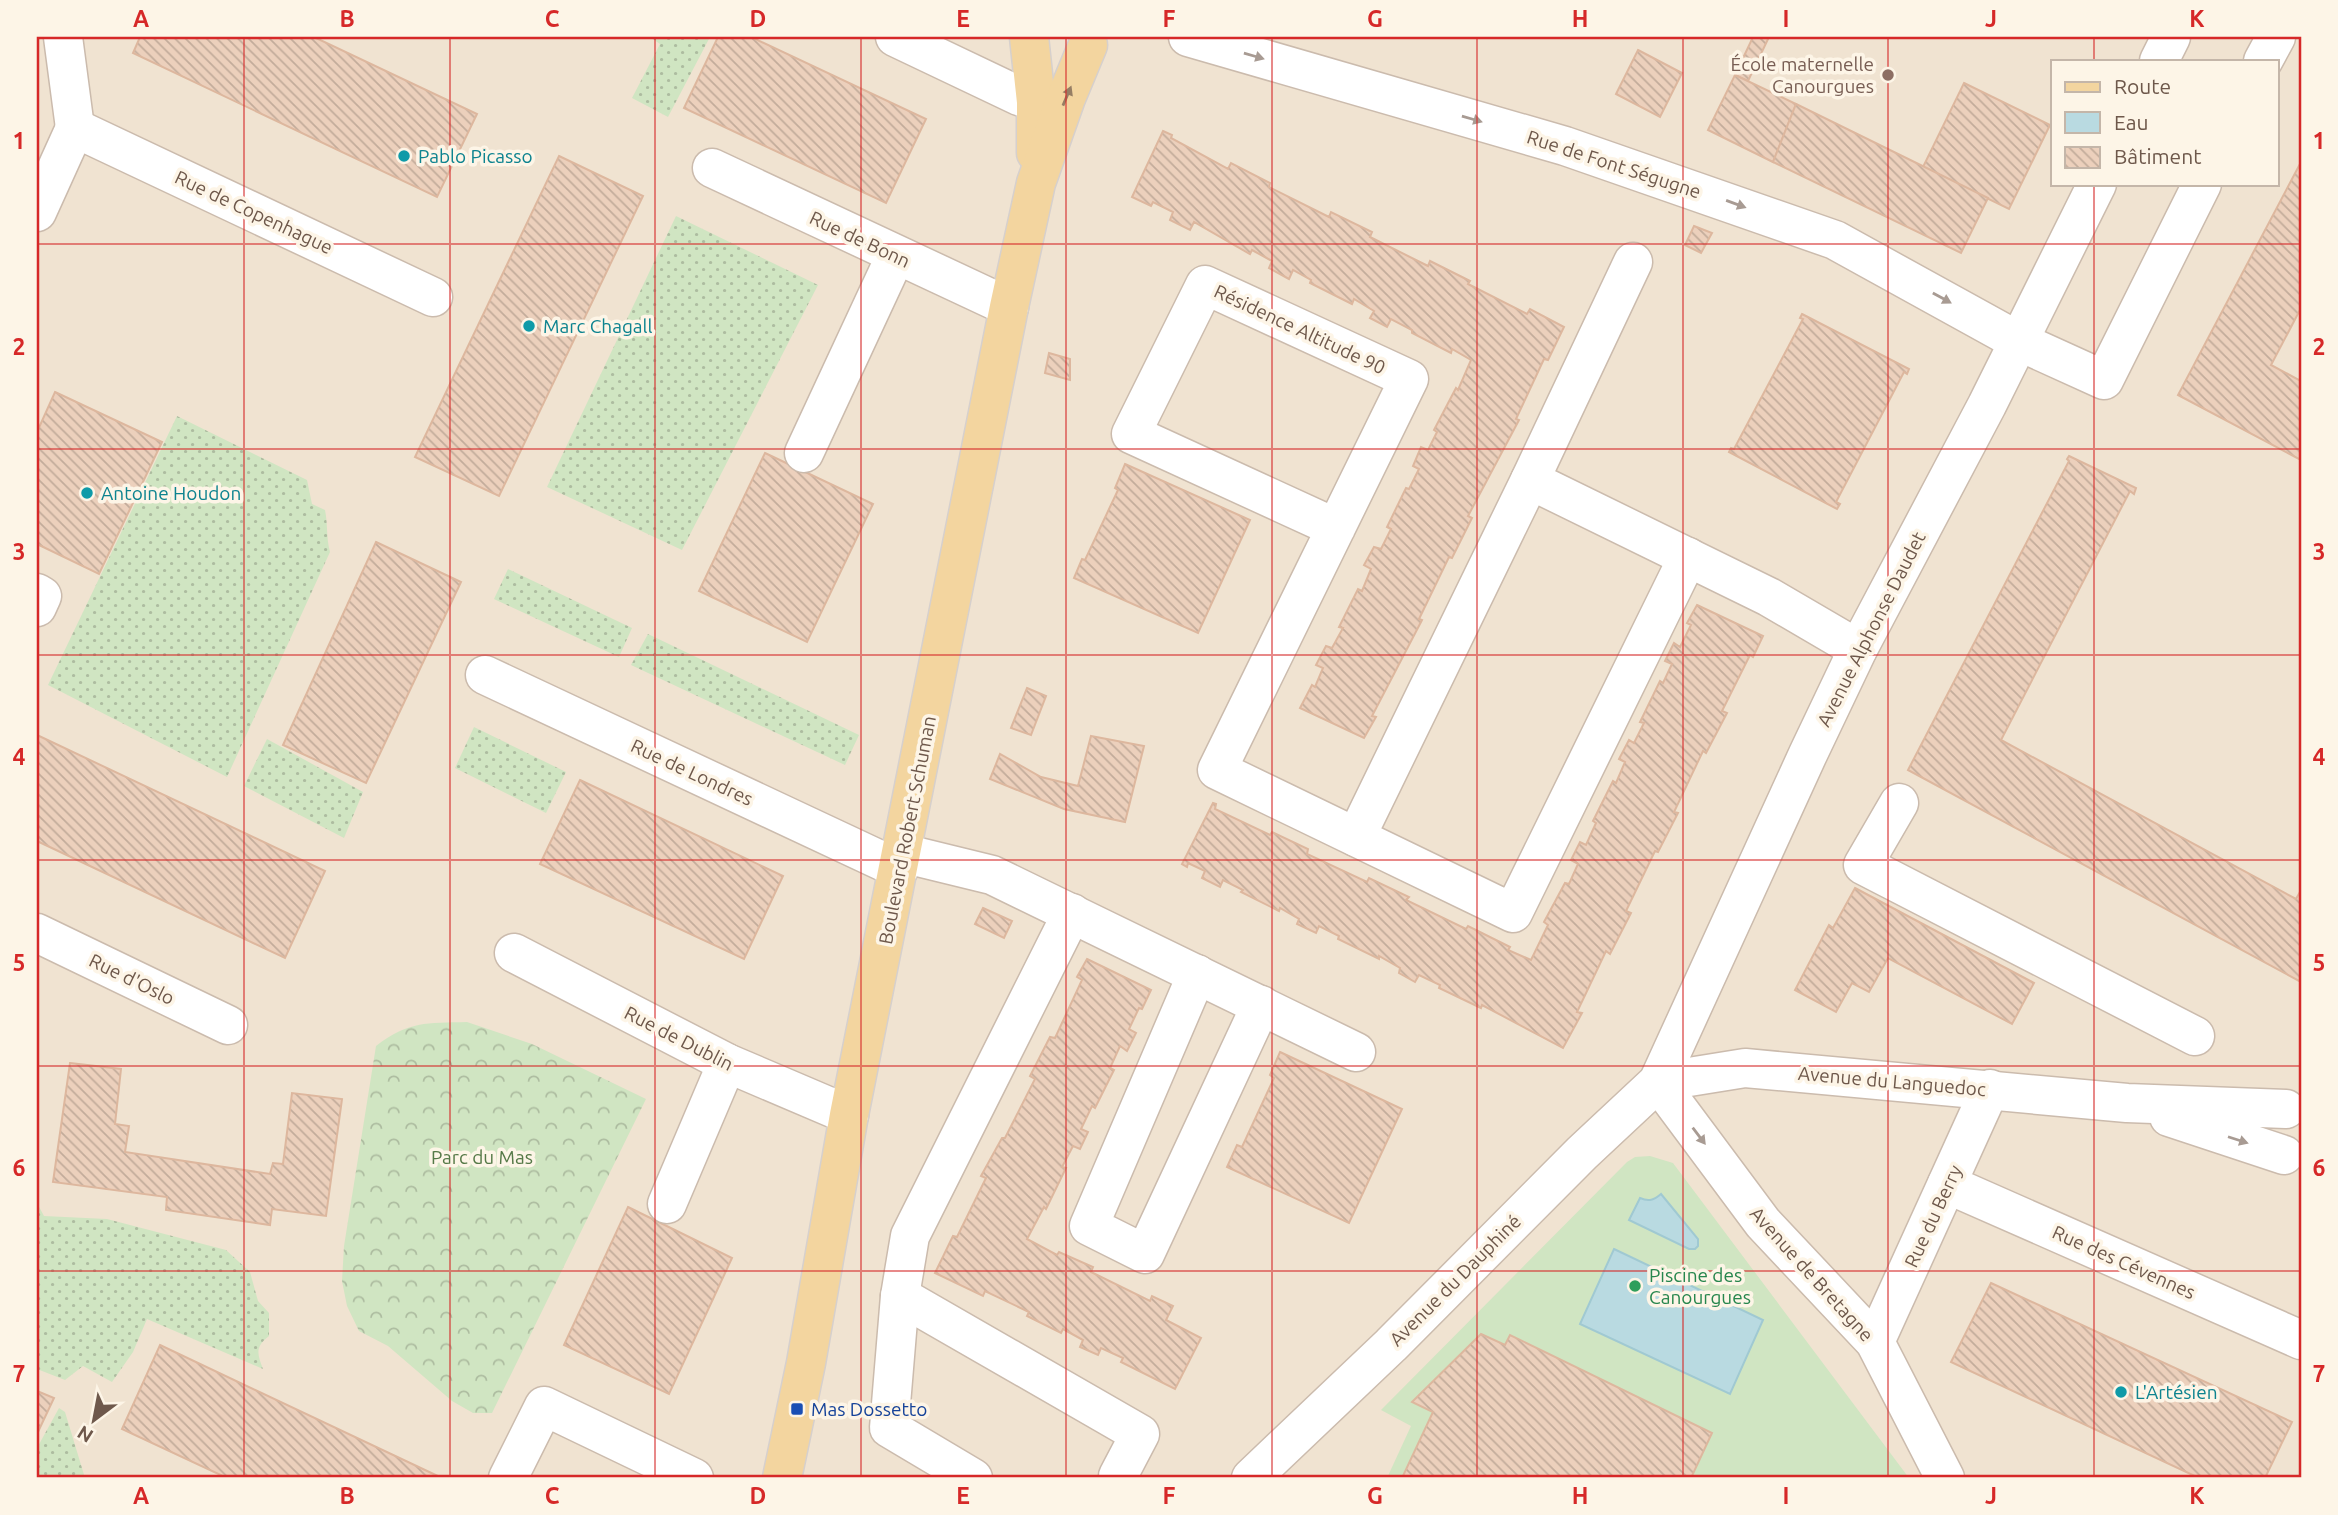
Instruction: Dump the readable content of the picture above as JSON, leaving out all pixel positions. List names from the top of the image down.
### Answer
{
  "streets": {
    "main road": ["Boulevard Robert Schuman"],
    "street": [
      "Rue de Font Ségugne",
      "Rue de Copenhague",
      "Rue de Bonn",
      "Résidence Altitude 90",
      "Avenue Alphonse Daudet",
      "Rue de Londres",
      "Rue d'Oslo",
      "Rue de Dublin",
      "Avenue du Languedoc",
      "Rue du Berry",
      "Rue des Cévennes",
      "Avenue de Bretagne",
      "Avenue du Dauphiné"
    ]
  },
  "crossings": [
    ["Rue de Font Ségugne", "Avenue Alphonse Daudet"],
    ["Rue de Bonn", "Boulevard Robert Schuman"],
    ["Avenue Alphonse Daudet", "Avenue du Languedoc"],
    ["Avenue Alphonse Daudet", "Avenue de Bretagne"],
    ["Avenue Alphonse Daudet", "Avenue du Dauphiné"],
    ["Rue de Londres", "Boulevard Robert Schuman"],
    ["Boulevard Robert Schuman", "Rue de Dublin"],
    ["Avenue du Languedoc", "Rue du Berry"],
    ["Avenue du Languedoc", "Avenue de Bretagne"],
    ["Avenue du Languedoc", "Avenue du Dauphiné"],
    ["Rue du Berry", "Rue des Cévennes"],
    ["Rue du Berry", "Avenue de Bretagne"],
    ["Avenue de Bretagne", "Avenue du Dauphiné"]
  ],
  "one_way": ["Avenue de Bretagne"],
  "parks": ["Parc du Mas"],
  "places": {
    "other": [
      "École maternelle Canourgues",
      "Pablo Picasso",
      "Marc Chagall",
      "Antoine Houdon",
      "Piscine des Canourgues",
      "L'Artésien"
    ],
    "transit": ["Mas Dossetto"]
  },
  "legend": ["Route", "Eau", "Bâtiment"],
  "north": "bottom left",
  "grid": {
    "columns": [
      "A",
      "B",
      "C",
      "D",
      "E",
      "F",
      "G",
      "H",
      "I",
      "J",
      "K"
    ],
    "rows": [
      "1",
      "2",
      "3",
      "4",
      "5",
      "6",
      "7"
    ]
  }
}
